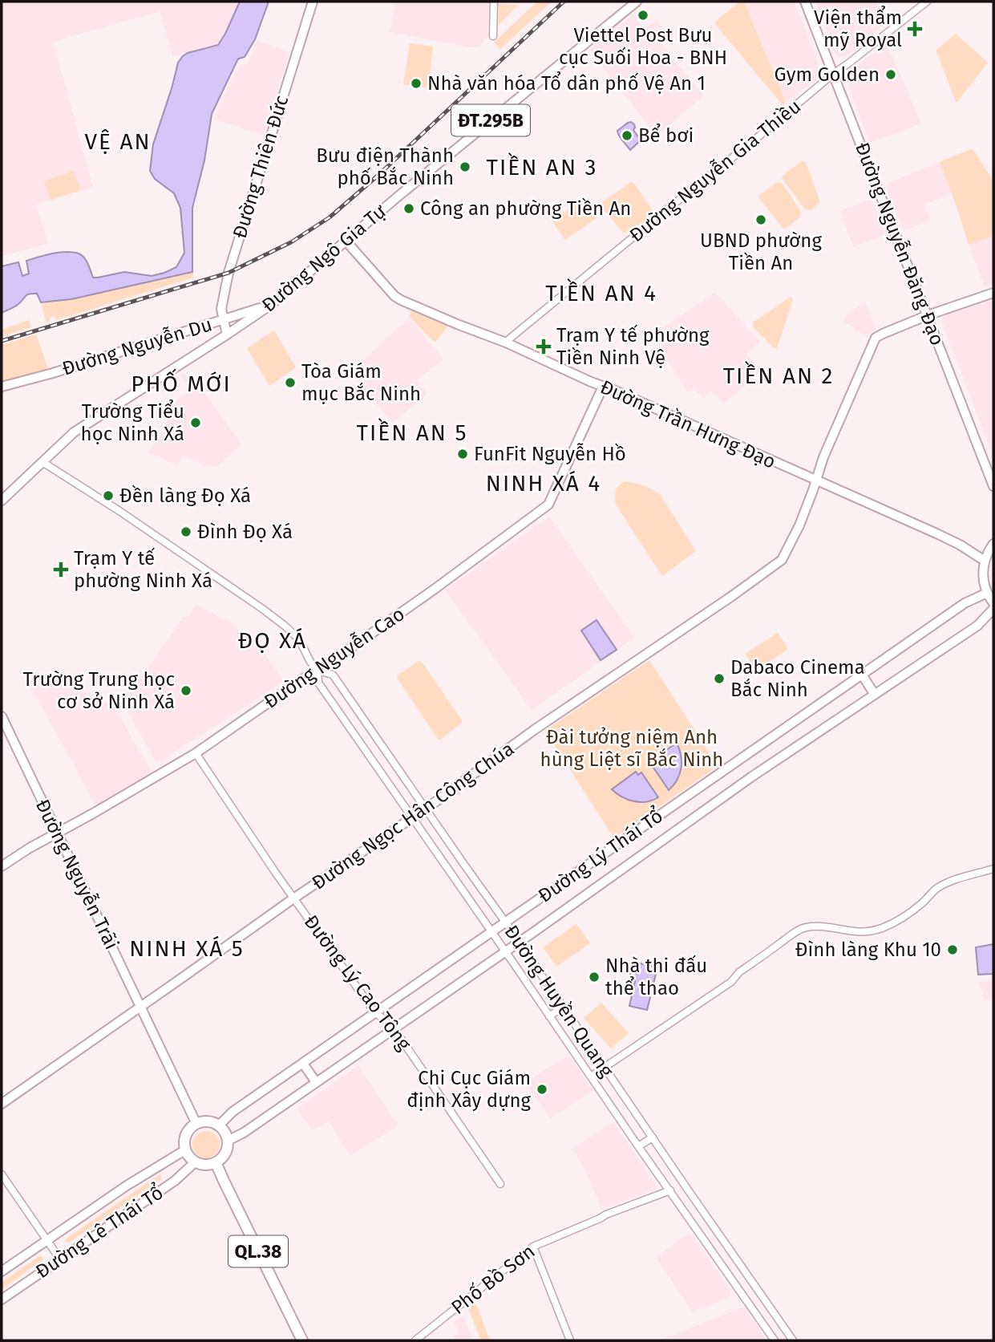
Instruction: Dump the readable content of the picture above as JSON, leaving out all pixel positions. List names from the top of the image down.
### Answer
{
  "streets": {
    "highway": ["QL.38"],
    "main road": [
      "ĐT.295B",
      "Đường Thiên Đức",
      "Đường Nguyễn Đăng Đạo",
      "Đường Ngô Gia Tự",
      "Đường Nguyễn Du",
      "Đường Trần Hưng Đạo",
      "Đường Nguyễn Cao",
      "Đường Ngọc Hân Công Chúa",
      "Đường Lý Thái Tổ",
      "Đường Nguyễn Trãi",
      "Đường Lê Thái Tổ"
    ],
    "street": [
      "Đường Nguyễn Gia Thiều",
      "Đường Lý Cao Tông",
      "Đường Huyền Quang",
      "Phố Bồ Sơn"
    ]
  },
  "crossings": [
    ["Đường Thiên Đức", "Đường Ngô Gia Tự"],
    ["Đường Thiên Đức", "Đường Nguyễn Du"],
    ["Đường Nguyễn Gia Thiều", "Đường Nguyễn Đăng Đạo"],
    ["Đường Nguyễn Gia Thiều", "Đường Trần Hưng Đạo"],
    ["Đường Nguyễn Đăng Đạo", "Đường Ngọc Hân Công Chúa"],
    ["Đường Ngô Gia Tự", "Đường Nguyễn Du"],
    ["Đường Ngô Gia Tự", "Đường Trần Hưng Đạo"],
    ["Đường Ngô Gia Tự", "Đường Huyền Quang"],
    ["Đường Trần Hưng Đạo", "Đường Nguyễn Cao"],
    ["Đường Trần Hưng Đạo", "Đường Ngọc Hân Công Chúa"],
    ["Đường Nguyễn Cao", "Đường Nguyễn Trãi"],
    ["Đường Nguyễn Cao", "Đường Lý Cao Tông"],
    ["Đường Nguyễn Cao", "Đường Huyền Quang"],
    ["Đường Ngọc Hân Công Chúa", "Đường Nguyễn Trãi"],
    ["Đường Ngọc Hân Công Chúa", "Đường Lý Cao Tông"],
    ["Đường Ngọc Hân Công Chúa", "Đường Huyền Quang"],
    ["Đường Lý Thái Tổ", "Đường Nguyễn Trãi"],
    ["Đường Lý Thái Tổ", "Đường Lý Cao Tông"],
    ["Đường Lý Thái Tổ", "Đường Huyền Quang"],
    ["Đường Lý Thái Tổ", "Đường Lê Thái Tổ"],
    ["Đường Lý Thái Tổ", "QL.38"],
    ["Đường Nguyễn Trãi", "Đường Lê Thái Tổ"],
    ["Đường Nguyễn Trãi", "QL.38"],
    ["Đường Huyền Quang", "Phố Bồ Sơn"],
    ["Đường Lê Thái Tổ", "QL.38"]
  ],
  "districts": [
    "VỆ AN",
    "TIỀN AN 3",
    "TIỀN AN 4",
    "TIỀN AN 2",
    "PHỐ MỚI",
    "TIỀN AN 5",
    "NINH XÁ 4",
    "ĐỌ XÁ",
    "NINH XÁ 5"
  ],
  "parks": ["Đài tưởng niệm Anh hùng Liệt sĩ Bắc Ninh"],
  "places": {
    "other": [
      "Viettel Post Bưu cục Suối Hoa - BNH",
      "Gym Golden",
      "Nhà văn hóa Tổ dân phố Vệ An 1",
      "Bể bơi",
      "Bưu điện Thành phố Bắc Ninh",
      "Công an phường Tiền An",
      "UBND phường Tiền An",
      "Tòa Giám mục Bắc Ninh",
      "Trường Tiểu học Ninh Xá",
      "FunFit Nguyễn Hồ",
      "Đền làng Đọ Xá",
      "Đình Đọ Xá",
      "Dabaco Cinema Bắc Ninh",
      "Trường Trung học cơ sở Ninh Xá",
      "Đình làng Khu 10",
      "Nhà thi đấu thể thao",
      "Chi Cục Giám định Xây dựng"
    ],
    "health": ["Viện thẩm mỹ Royal", "Trạm Y tế phường Tiền Ninh Vệ", "Trạm Y tế phường Ninh Xá"]
  }
}
